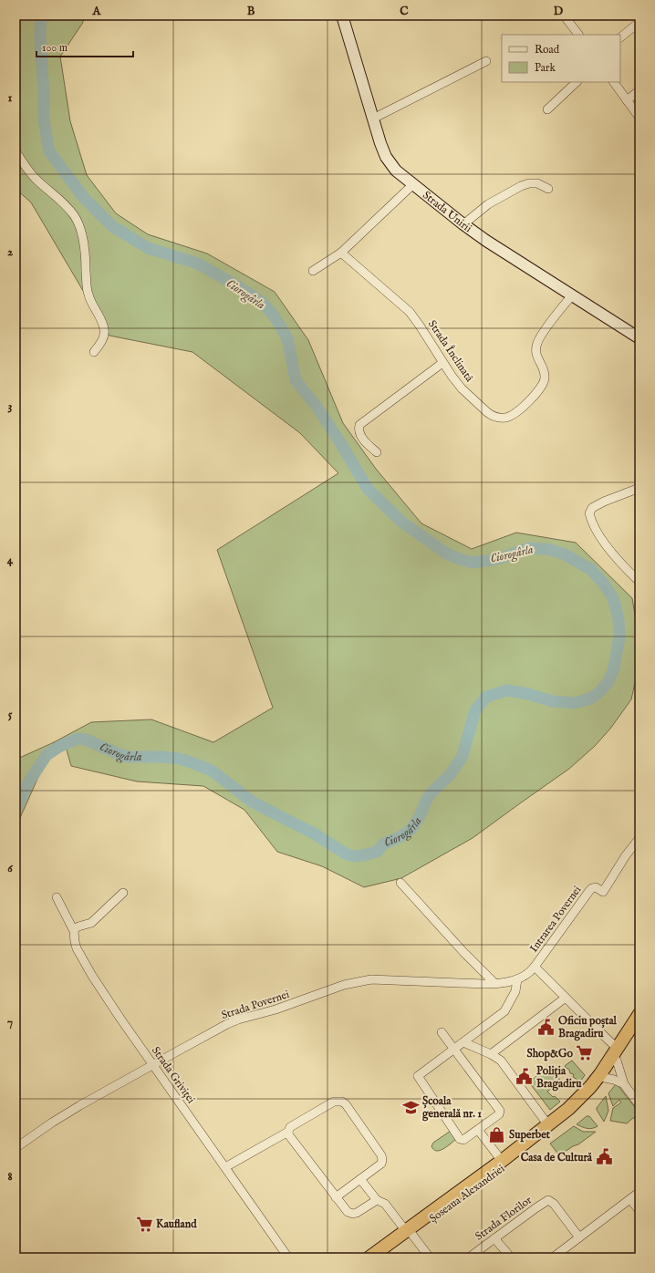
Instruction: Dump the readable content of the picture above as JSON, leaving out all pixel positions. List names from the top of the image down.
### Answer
{
  "streets": {
    "highway": ["Șoseaua Alexandriei"],
    "main road": ["Strada Unirii"],
    "street": [
      "Strada Înclinată",
      "Intrarea Povernei",
      "Strada Povernei",
      "Strada Griviței",
      "Strada Florilor"
    ]
  },
  "crossings": [
    ["Strada Unirii", "Strada Înclinată"],
    ["Intrarea Povernei", "Strada Povernei"],
    ["Strada Povernei", "Strada Griviței"]
  ],
  "water": ["Ciorogârla"],
  "places": {
    "public building": ["Oficiu poștal Bragadiru", "Poliția Bragadiru", "Casa de Cultură"],
    "supermarket": ["Shop&Go", "Kaufland"],
    "school or university": ["Școala generală nr. 1"],
    "shop": ["Superbet"]
  },
  "legend": ["Road", "Park"],
  "scale_bar": "100 m",
  "grid": {
    "columns": [
      "A",
      "B",
      "C",
      "D"
    ],
    "rows": [
      "1",
      "2",
      "3",
      "4",
      "5",
      "6",
      "7",
      "8"
    ]
  }
}
